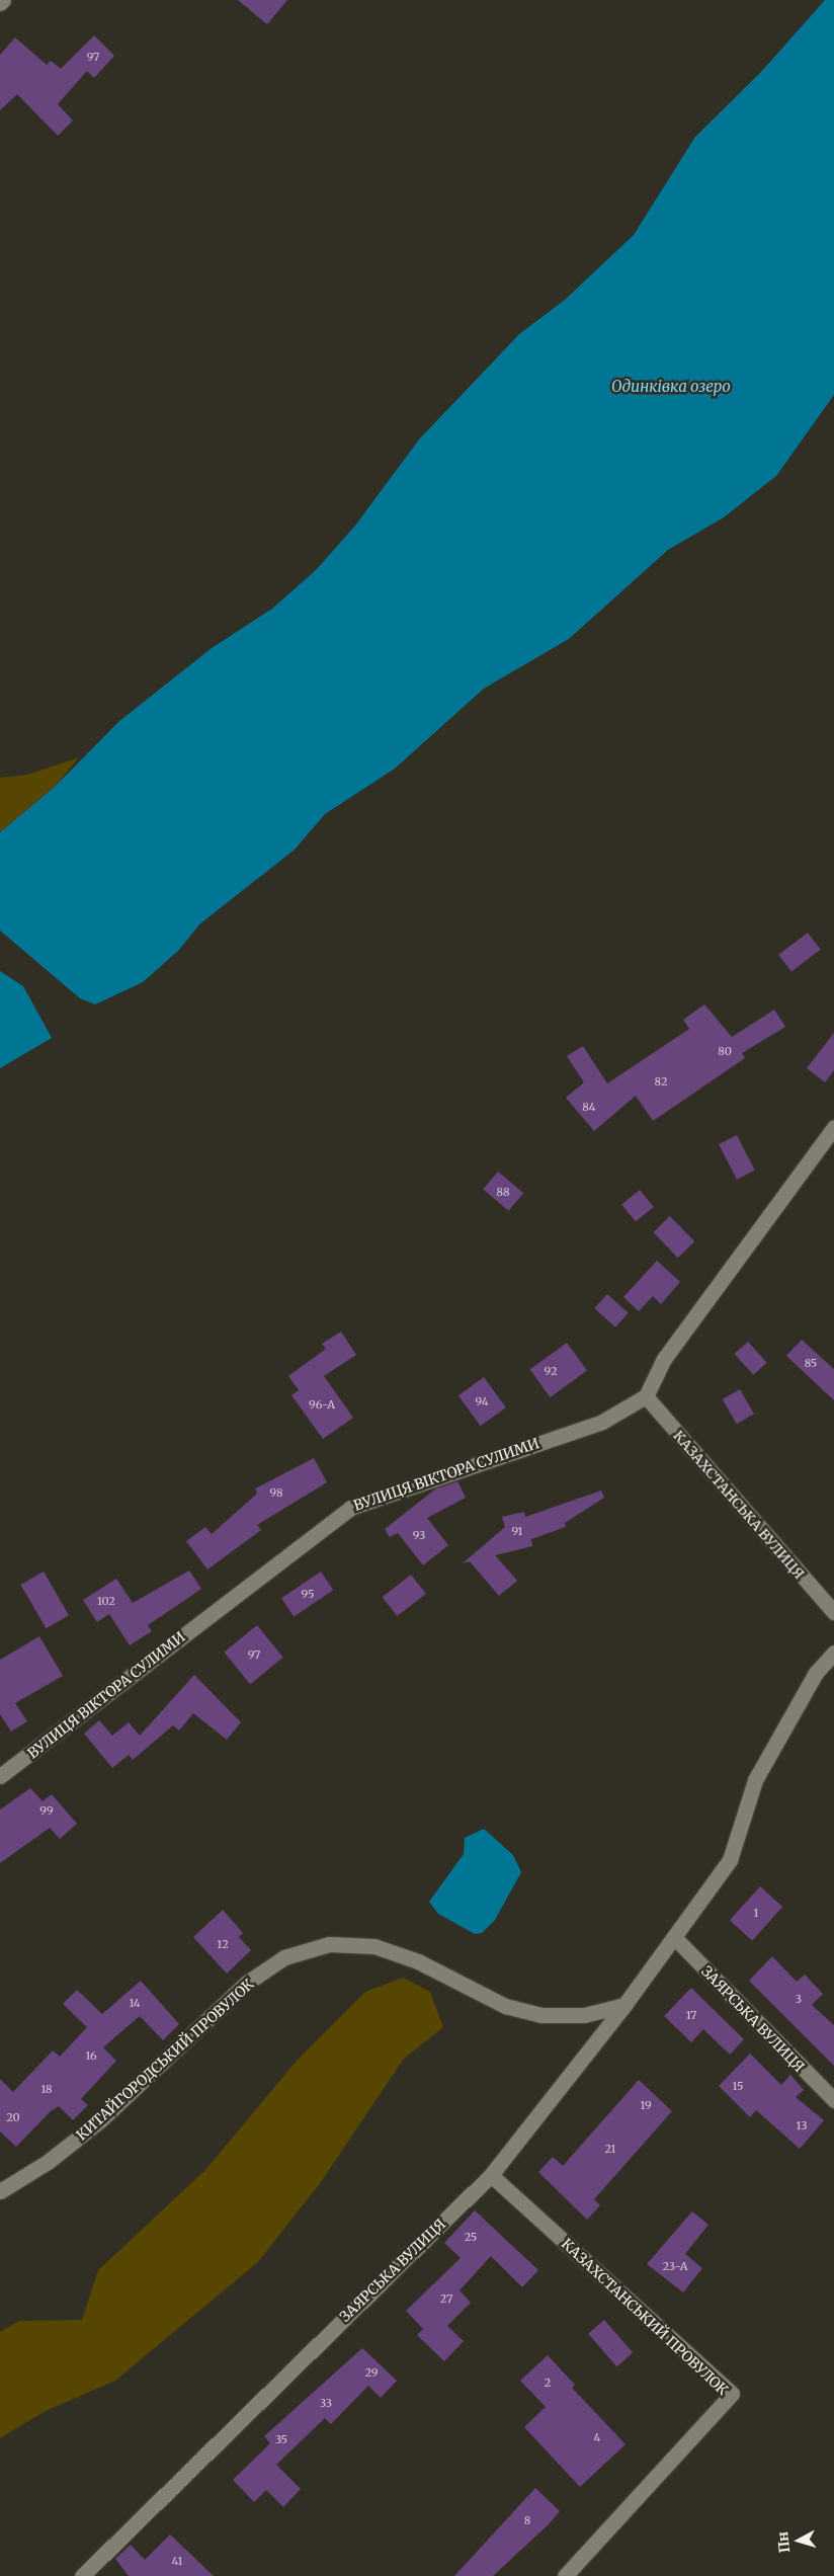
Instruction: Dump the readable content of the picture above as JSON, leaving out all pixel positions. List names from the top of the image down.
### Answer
{
  "streets": {
    "street": [
      "ВУЛИЦЯ ВІКТОРА СУЛИМИ",
      "КАЗАХСТАНСЬКА ВУЛИЦЯ",
      "ЗАЯРСЬКА ВУЛИЦЯ",
      "КИТАЙГОРОДСЬКИЙ ПРОВУЛОК",
      "КАЗАХСТАНСЬКИЙ ПРОВУЛОК"
    ]
  },
  "crossings": [
    ["ВУЛИЦЯ ВІКТОРА СУЛИМИ", "КАЗАХСТАНСЬКА ВУЛИЦЯ"],
    ["ЗАЯРСЬКА ВУЛИЦЯ", "КИТАЙГОРОДСЬКИЙ ПРОВУЛОК"],
    ["ЗАЯРСЬКА ВУЛИЦЯ", "КАЗАХСТАНСЬКИЙ ПРОВУЛОК"]
  ],
  "water": ["Одинківка озеро"],
  "house_numbers": [
    "97",
    "80",
    "82",
    "84",
    "88",
    "85",
    "92",
    "94",
    "96-А",
    "98",
    "91",
    "93",
    "95",
    "102",
    "97",
    "99",
    "1",
    "12",
    "3",
    "14",
    "17",
    "16",
    "15",
    "18",
    "19",
    "20",
    "13",
    "21",
    "25",
    "23-А",
    "27",
    "29",
    "2",
    "33",
    "4",
    "35",
    "8",
    "41"
  ],
  "north": "left"
}
